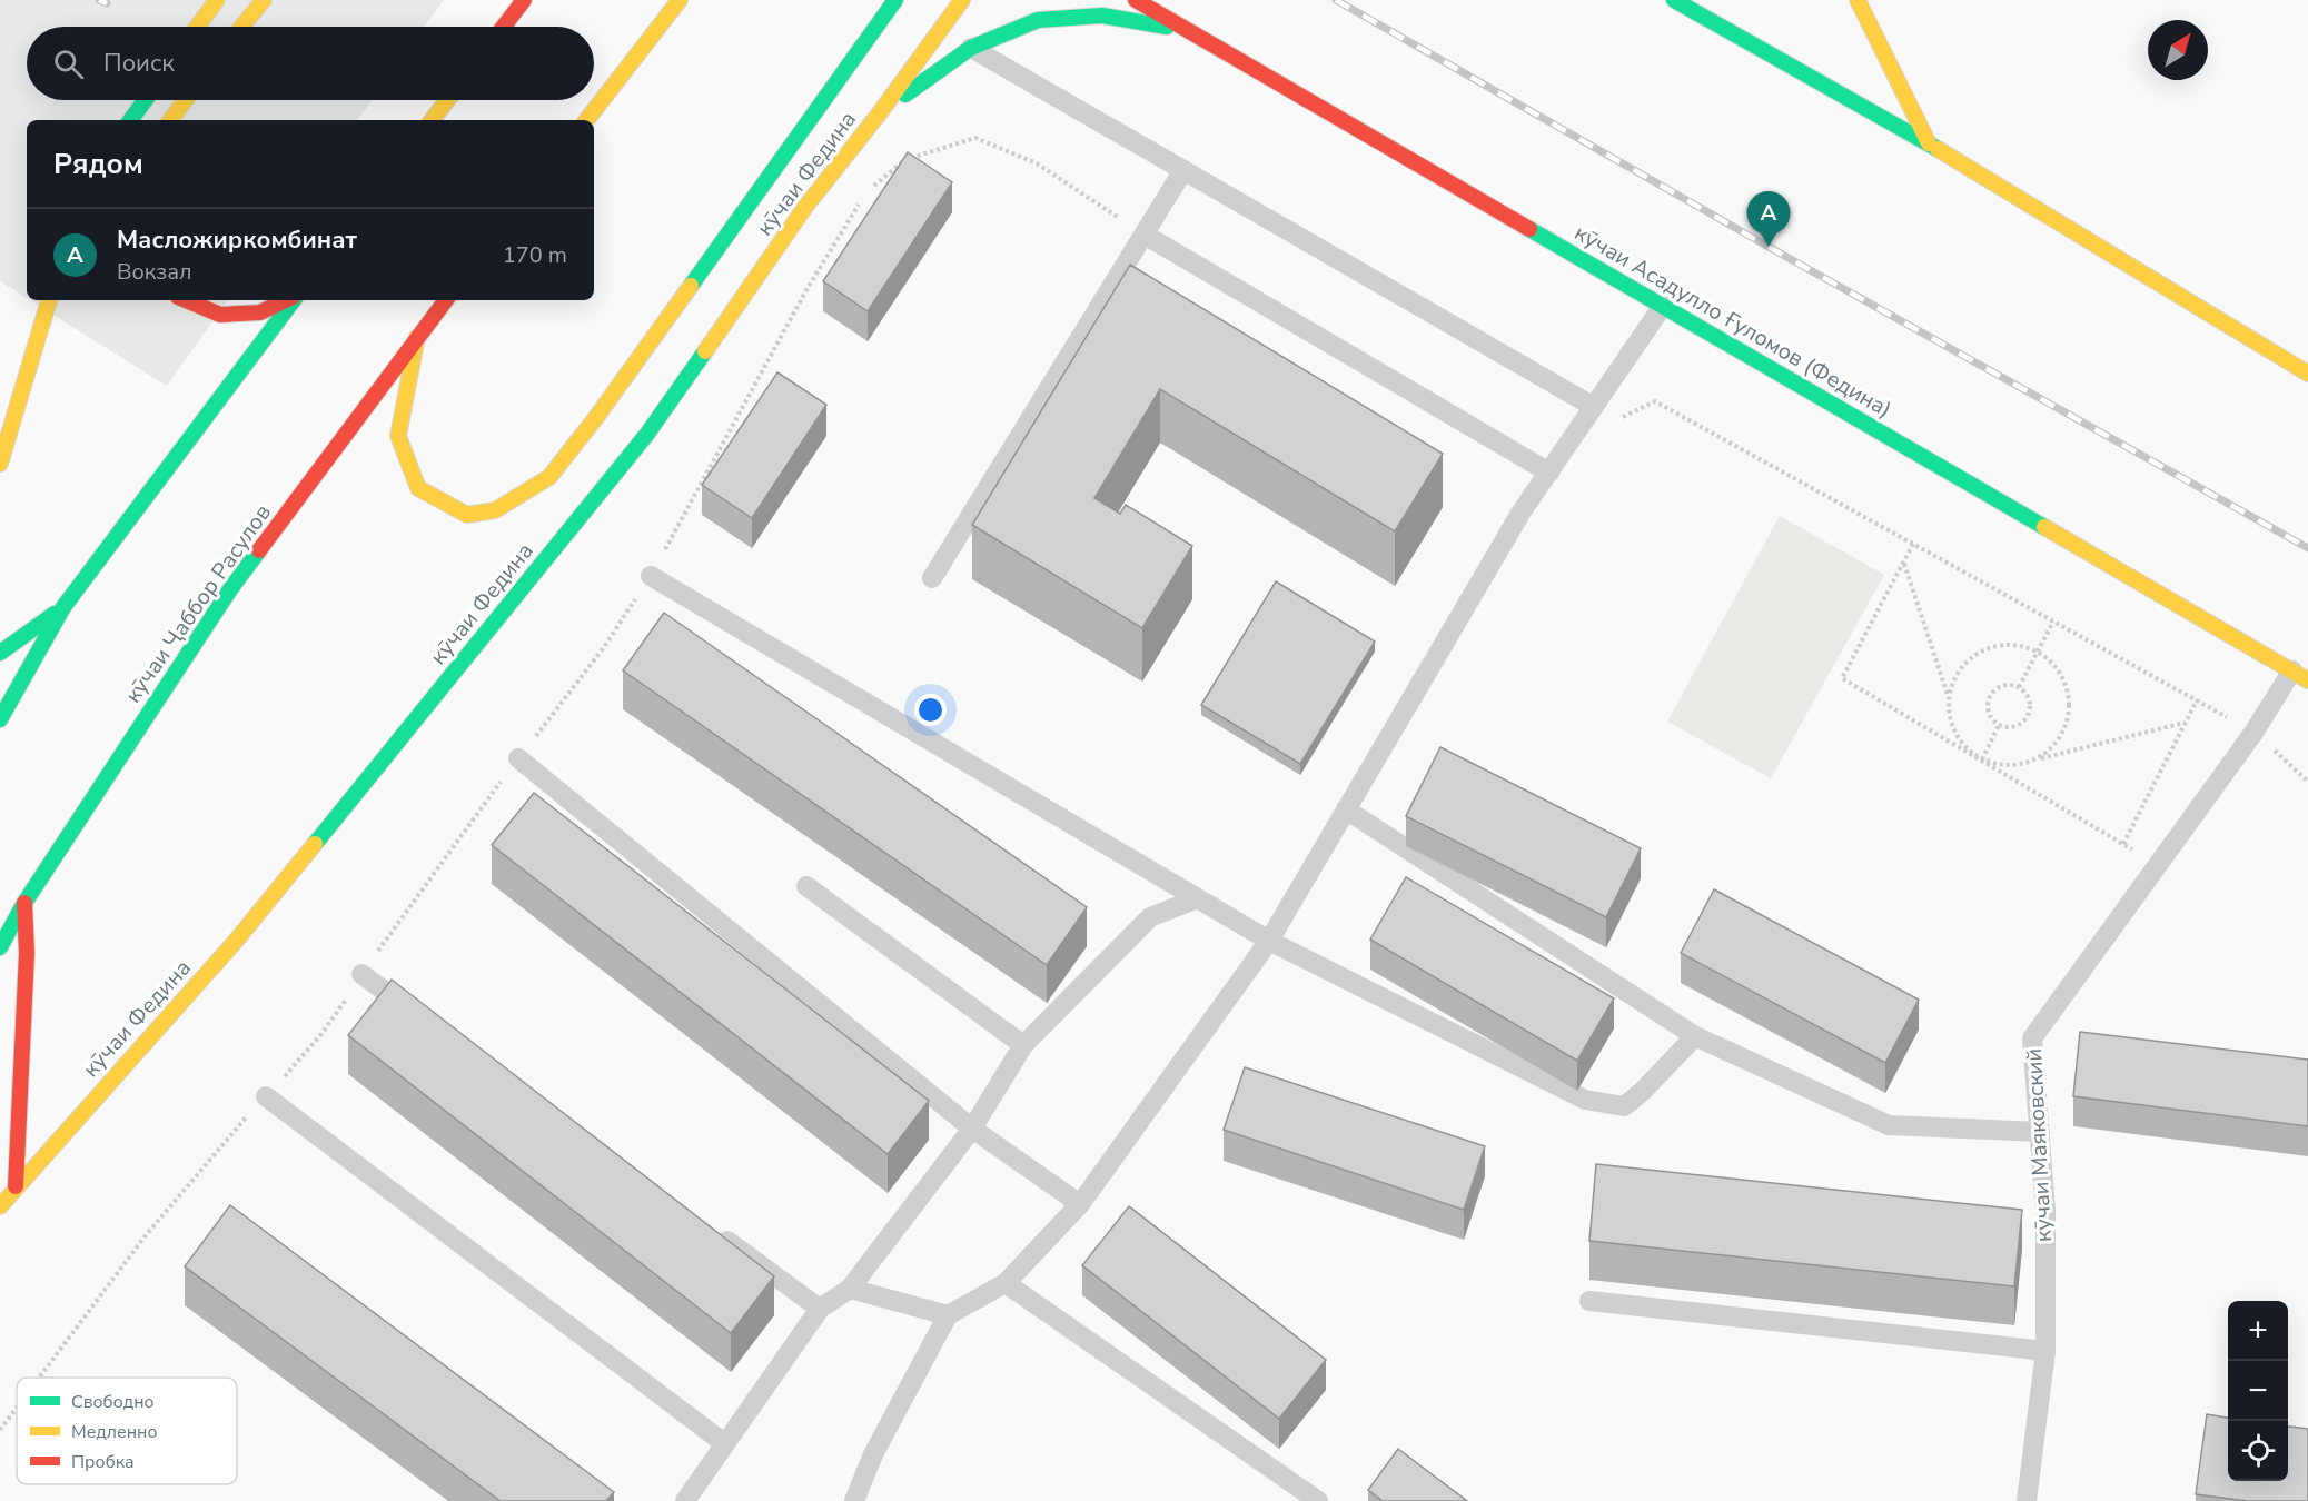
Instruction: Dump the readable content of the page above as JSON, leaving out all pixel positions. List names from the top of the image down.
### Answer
{
  "streets": {
    "street": ["кӯчаи Федина", "кӯчаи Асадулло Ғуломов (Федина)", "кӯчаи Ҷаббор Расулов"],
    "lane": ["кӯчаи Маяковский"]
  },
  "crossings": [
    ["кӯчаи Асадулло Ғуломов (Федина)", "кӯчаи Маяковский"]
  ],
  "legend": ["Свободно", "Медленно", "Пробка"],
  "north": "top right",
  "page": {
    "search": "Поиск",
    "heading": "Рядом",
    "pins": "A",
    "list": [
      {
        "mark": "A",
        "name": "Масложиркомбинат",
        "note": "Вокзал",
        "value": "170 m"
      }
    ],
    "map_buttons": ["+", "−"]
  }
}
